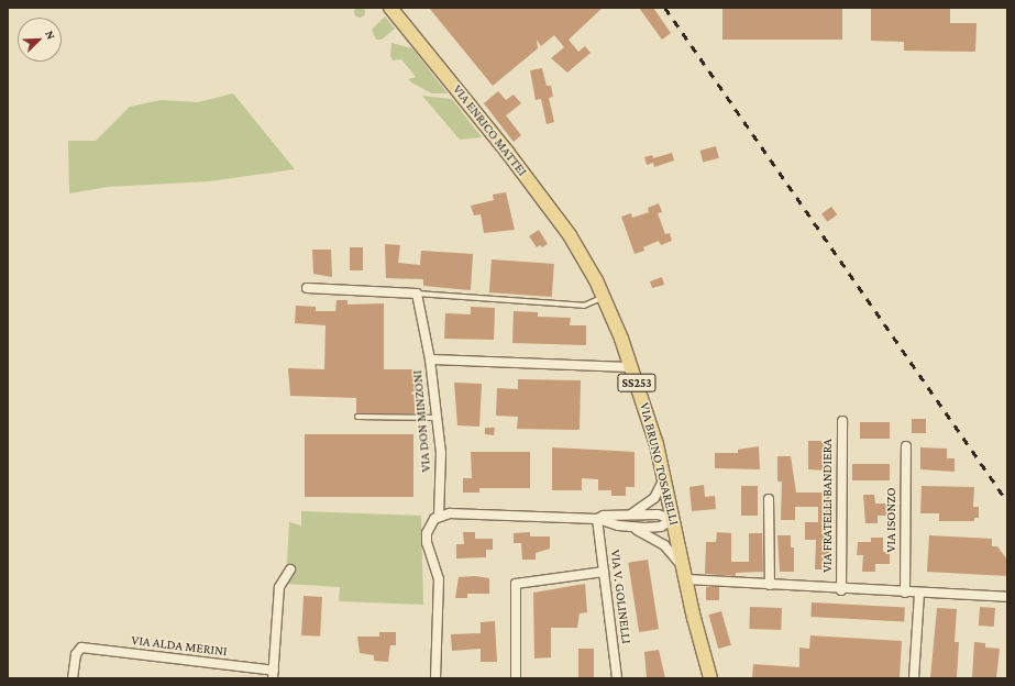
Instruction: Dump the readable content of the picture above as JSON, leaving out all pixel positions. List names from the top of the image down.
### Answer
{
  "streets": {
    "main road": ["VIA ENRICO MATTEI", "SS253", "VIA BRUNO TOSARELLI"],
    "street": [
      "VIA DON MINZONI",
      "VIA FRATELLI BANDIERA",
      "VIA ISONZO",
      "VIA V. GOLINELLI",
      "VIA ALDA MERINI"
    ]
  },
  "crossings": [
    ["VIA ENRICO MATTEI", "VIA BRUNO TOSARELLI"],
    ["VIA BRUNO TOSARELLI", "VIA FRATELLI BANDIERA"],
    ["VIA FRATELLI BANDIERA", "VIA ISONZO"]
  ],
  "north": "top right"
}
